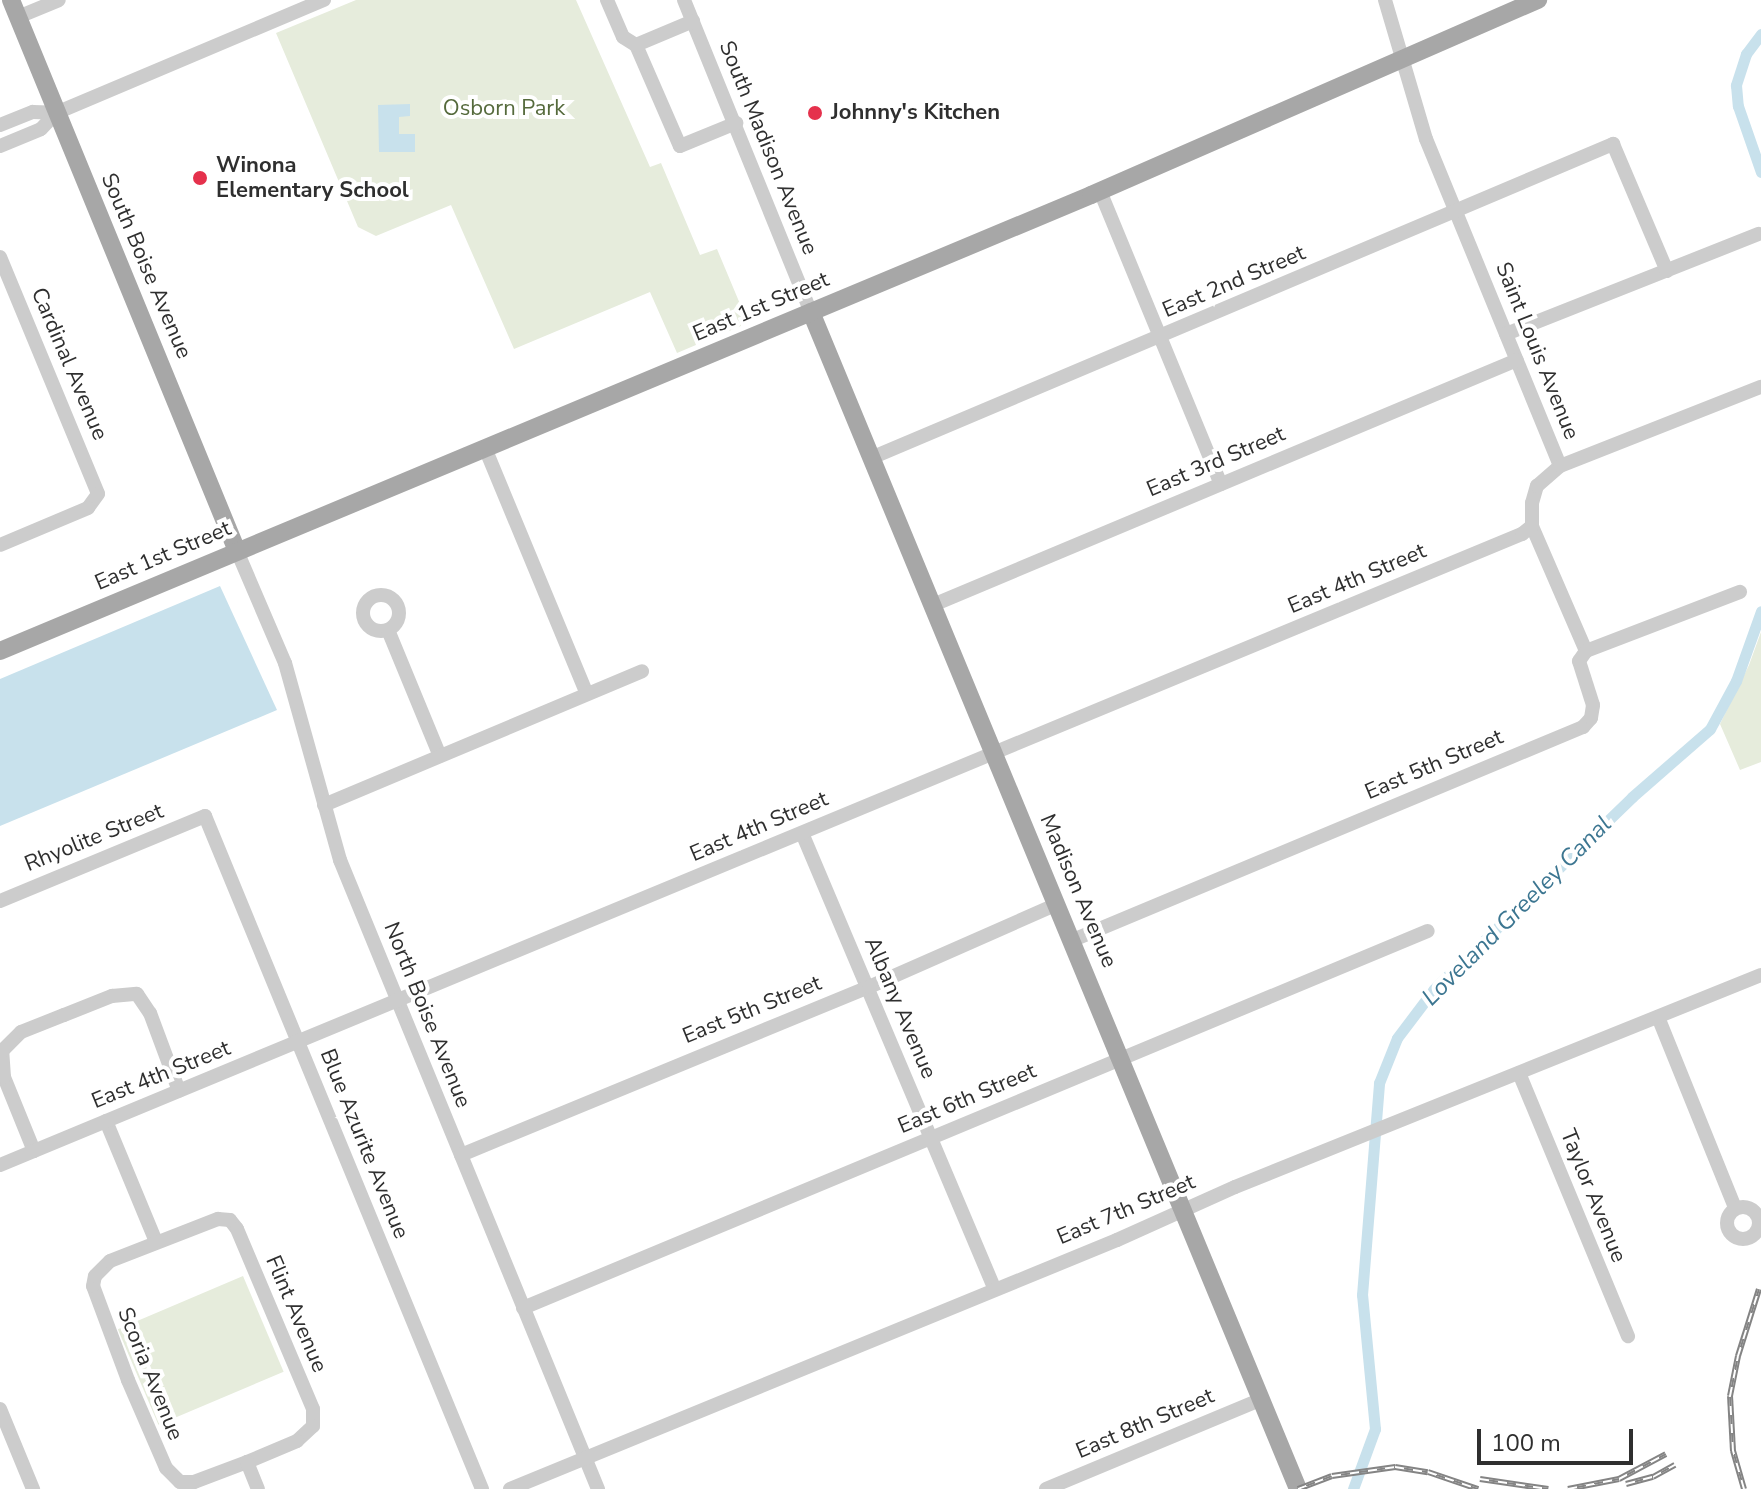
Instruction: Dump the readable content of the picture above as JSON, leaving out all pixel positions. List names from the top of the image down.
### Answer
{
  "streets": {
    "main road": ["South Boise Avenue", "East 1st Street", "Madison Avenue"],
    "street": [
      "South Madison Avenue",
      "East 2nd Street",
      "Saint Louis Avenue",
      "Cardinal Avenue",
      "East 3rd Street",
      "East 4th Street",
      "East 5th Street",
      "Rhyolite Street",
      "Albany Avenue",
      "North Boise Avenue",
      "East 6th Street",
      "Blue Azurite Avenue",
      "Taylor Avenue",
      "East 7th Street",
      "Flint Avenue",
      "Scoria Avenue",
      "East 8th Street"
    ]
  },
  "crossings": [
    ["South Madison Avenue", "East 1st Street"],
    ["South Madison Avenue", "Madison Avenue"],
    ["South Boise Avenue", "East 1st Street"],
    ["South Boise Avenue", "North Boise Avenue"],
    ["East 2nd Street", "Saint Louis Avenue"],
    ["East 2nd Street", "Madison Avenue"],
    ["East 1st Street", "Saint Louis Avenue"],
    ["East 1st Street", "Madison Avenue"],
    ["East 1st Street", "North Boise Avenue"],
    ["Saint Louis Avenue", "East 3rd Street"],
    ["Saint Louis Avenue", "East 4th Street"],
    ["East 3rd Street", "Madison Avenue"],
    ["East 4th Street", "Madison Avenue"],
    ["East 4th Street", "Albany Avenue"],
    ["East 4th Street", "North Boise Avenue"],
    ["East 4th Street", "Blue Azurite Avenue"],
    ["East 5th Street", "Madison Avenue"],
    ["East 5th Street", "Albany Avenue"],
    ["East 5th Street", "North Boise Avenue"],
    ["Rhyolite Street", "Blue Azurite Avenue"],
    ["Madison Avenue", "East 6th Street"],
    ["Madison Avenue", "East 7th Street"],
    ["Madison Avenue", "East 8th Street"],
    ["Albany Avenue", "East 6th Street"],
    ["Albany Avenue", "East 7th Street"],
    ["North Boise Avenue", "East 6th Street"],
    ["North Boise Avenue", "East 7th Street"],
    ["Taylor Avenue", "East 7th Street"],
    ["Flint Avenue", "Scoria Avenue"]
  ],
  "water": ["Loveland Greeley Canal"],
  "parks": ["Osborn Park"],
  "places": ["Johnny's Kitchen", "Winona Elementary School"],
  "scale_bar": "100 m"
}
